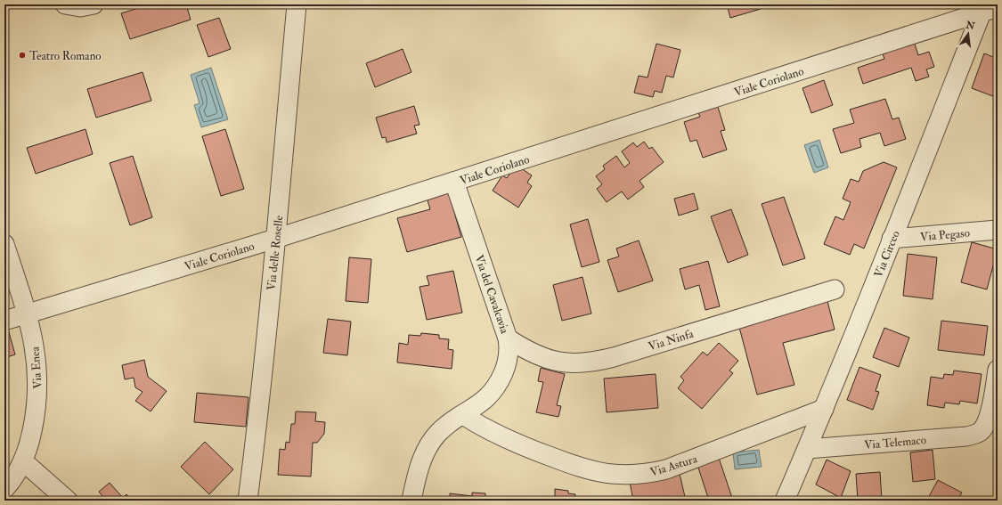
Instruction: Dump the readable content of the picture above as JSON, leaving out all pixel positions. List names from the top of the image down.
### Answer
{
  "streets": {
    "street": [
      "Viale Coriolano",
      "Via Pegaso",
      "Via delle Roselle",
      "Via Circeo",
      "Via del Cavalcavia",
      "Via Ninfa",
      "Via Enea",
      "Via Telemaco",
      "Via Astura"
    ]
  },
  "crossings": [
    ["Viale Coriolano", "Via delle Roselle"],
    ["Viale Coriolano", "Via Circeo"],
    ["Viale Coriolano", "Via del Cavalcavia"],
    ["Viale Coriolano", "Via Enea"],
    ["Via Pegaso", "Via Circeo"],
    ["Via Circeo", "Via Telemaco"],
    ["Via Circeo", "Via Astura"],
    ["Via del Cavalcavia", "Via Ninfa"],
    ["Via del Cavalcavia", "Via Astura"]
  ],
  "places": ["Teatro Romano"],
  "north": "top"
}
